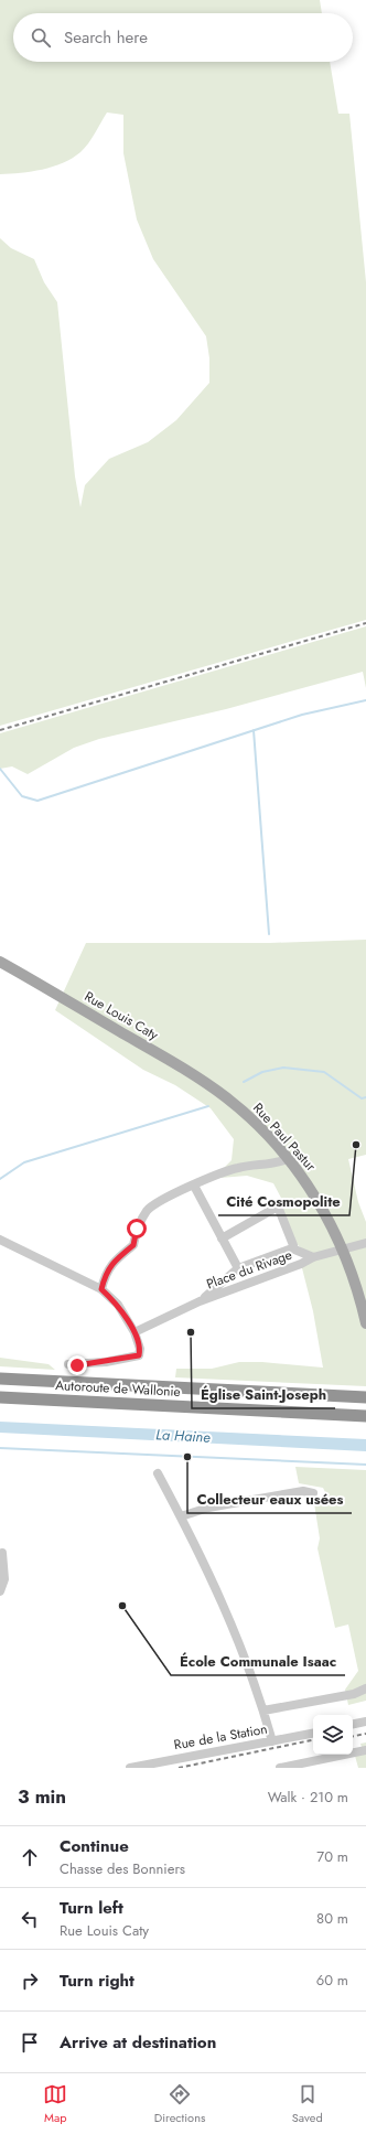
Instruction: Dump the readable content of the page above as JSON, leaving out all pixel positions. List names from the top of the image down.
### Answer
{
  "streets": {
    "highway": ["Autoroute de Wallonie"],
    "main road": ["Rue Louis Caty", "Rue Paul Pastur"],
    "street": ["Place du Rivage", "Rue de la Station"]
  },
  "crossings": [
    ["Rue Louis Caty", "Rue Paul Pastur"]
  ],
  "water": ["La Haine"],
  "places": [
    "Cité Cosmopolite",
    "Église Saint-Joseph",
    "Collecteur eaux usées",
    "École Communale Isaac"
  ],
  "page": {
    "search": "Search here",
    "heading": ["3 min", "Walk · 210 m"],
    "list": [
      ["Continue", "Chasse des Bonniers", "70 m"],
      ["Turn left", "Rue Louis Caty", "80 m"],
      ["Turn right", "60 m"],
      "Arrive at destination"
    ],
    "nav": ["Map", "Directions", "Saved"]
  }
}
